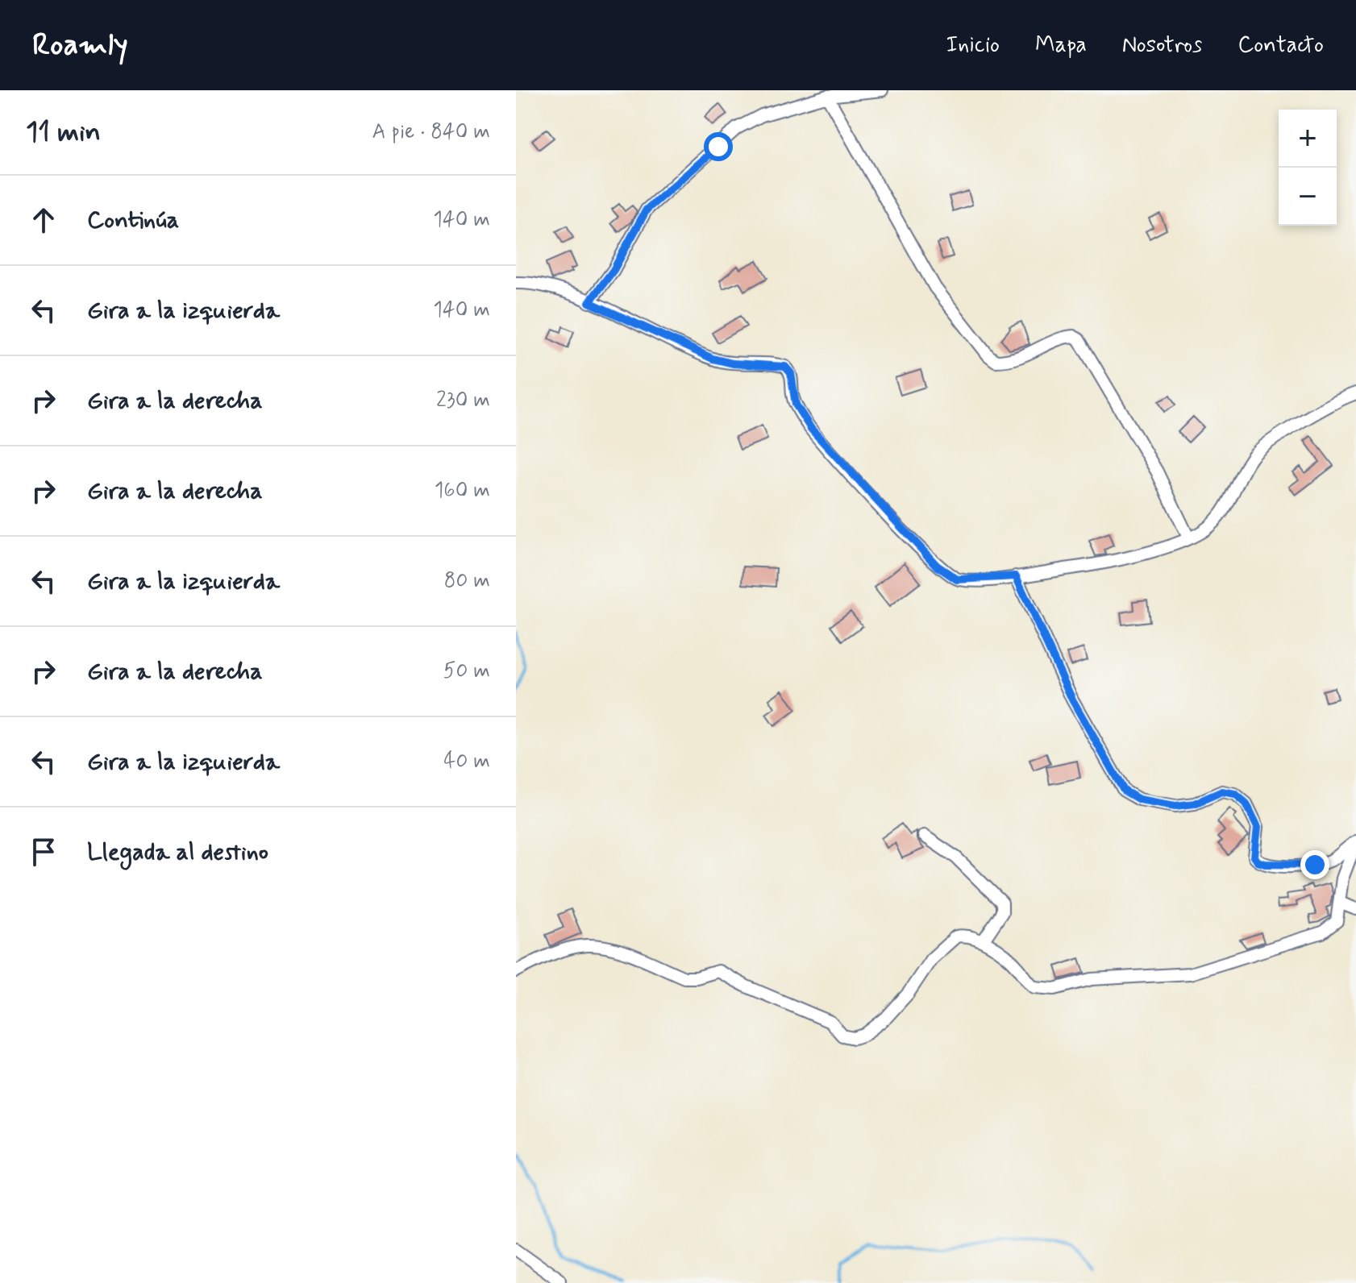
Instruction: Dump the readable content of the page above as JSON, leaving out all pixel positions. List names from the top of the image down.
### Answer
{
  "page": {
    "header": "Roamly",
    "nav": [
      "Inicio",
      "Mapa",
      "Nosotros",
      "Contacto"
    ],
    "heading": ["11 min", "A pie · 840 m"],
    "map_buttons": ["+", "−"],
    "list": [
      ["Continúa", "140 m"],
      ["Gira a la izquierda", "140 m"],
      ["Gira a la derecha", "230 m"],
      ["Gira a la derecha", "160 m"],
      ["Gira a la izquierda", "80 m"],
      ["Gira a la derecha", "50 m"],
      ["Gira a la izquierda", "40 m"],
      "Llegada al destino"
    ]
  }
}
